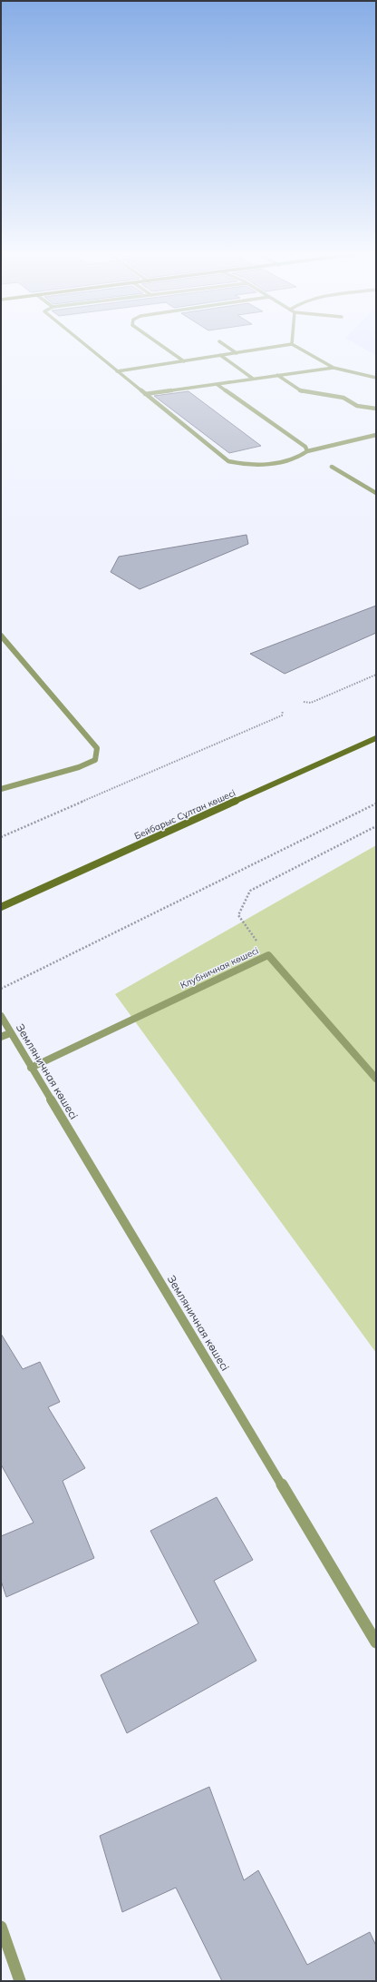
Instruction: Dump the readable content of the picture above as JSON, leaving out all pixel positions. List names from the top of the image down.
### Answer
{
  "streets": {
    "street": ["Бейбарыс Сұлтан көшесі", "Клубничная көшесі", "Земляничная көшесі"]
  },
  "crossings": [
    ["Клубничная көшесі", "Земляничная көшесі"]
  ]
}
